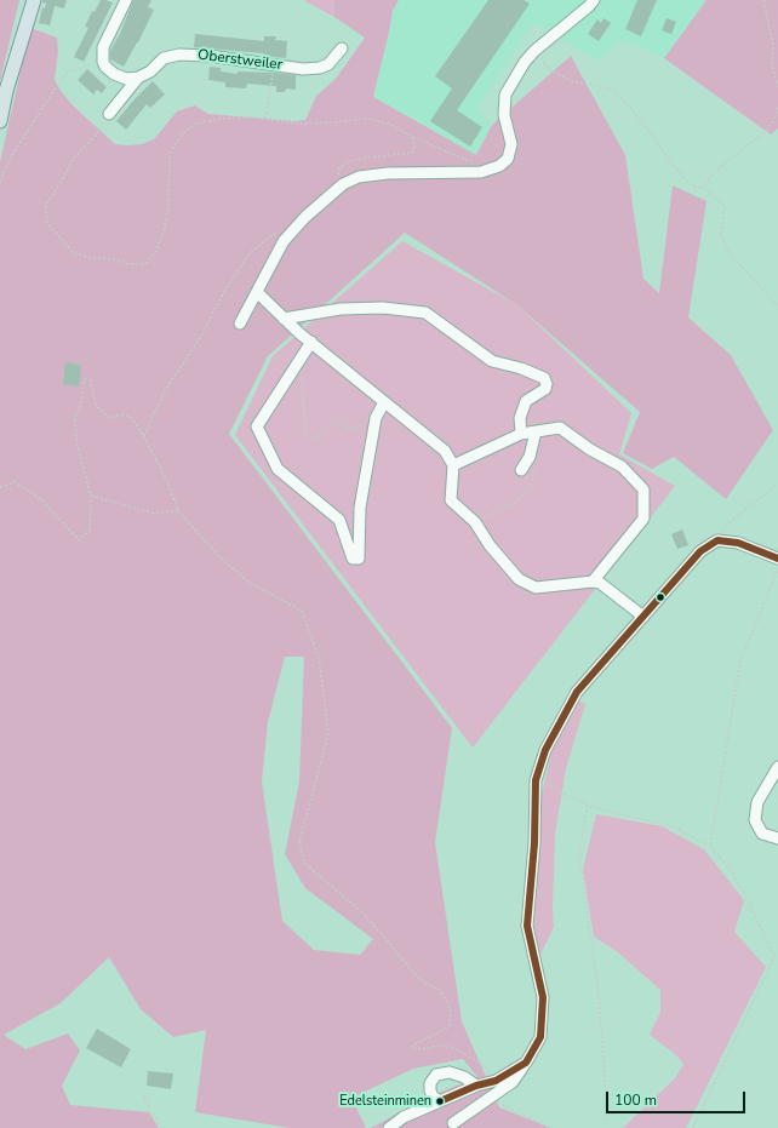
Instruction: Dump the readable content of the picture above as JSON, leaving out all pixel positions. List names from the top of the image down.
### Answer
{
  "streets": {
    "street": ["Oberstweiler"]
  },
  "places": ["Edelsteinminen"],
  "scale_bar": "100 m"
}
